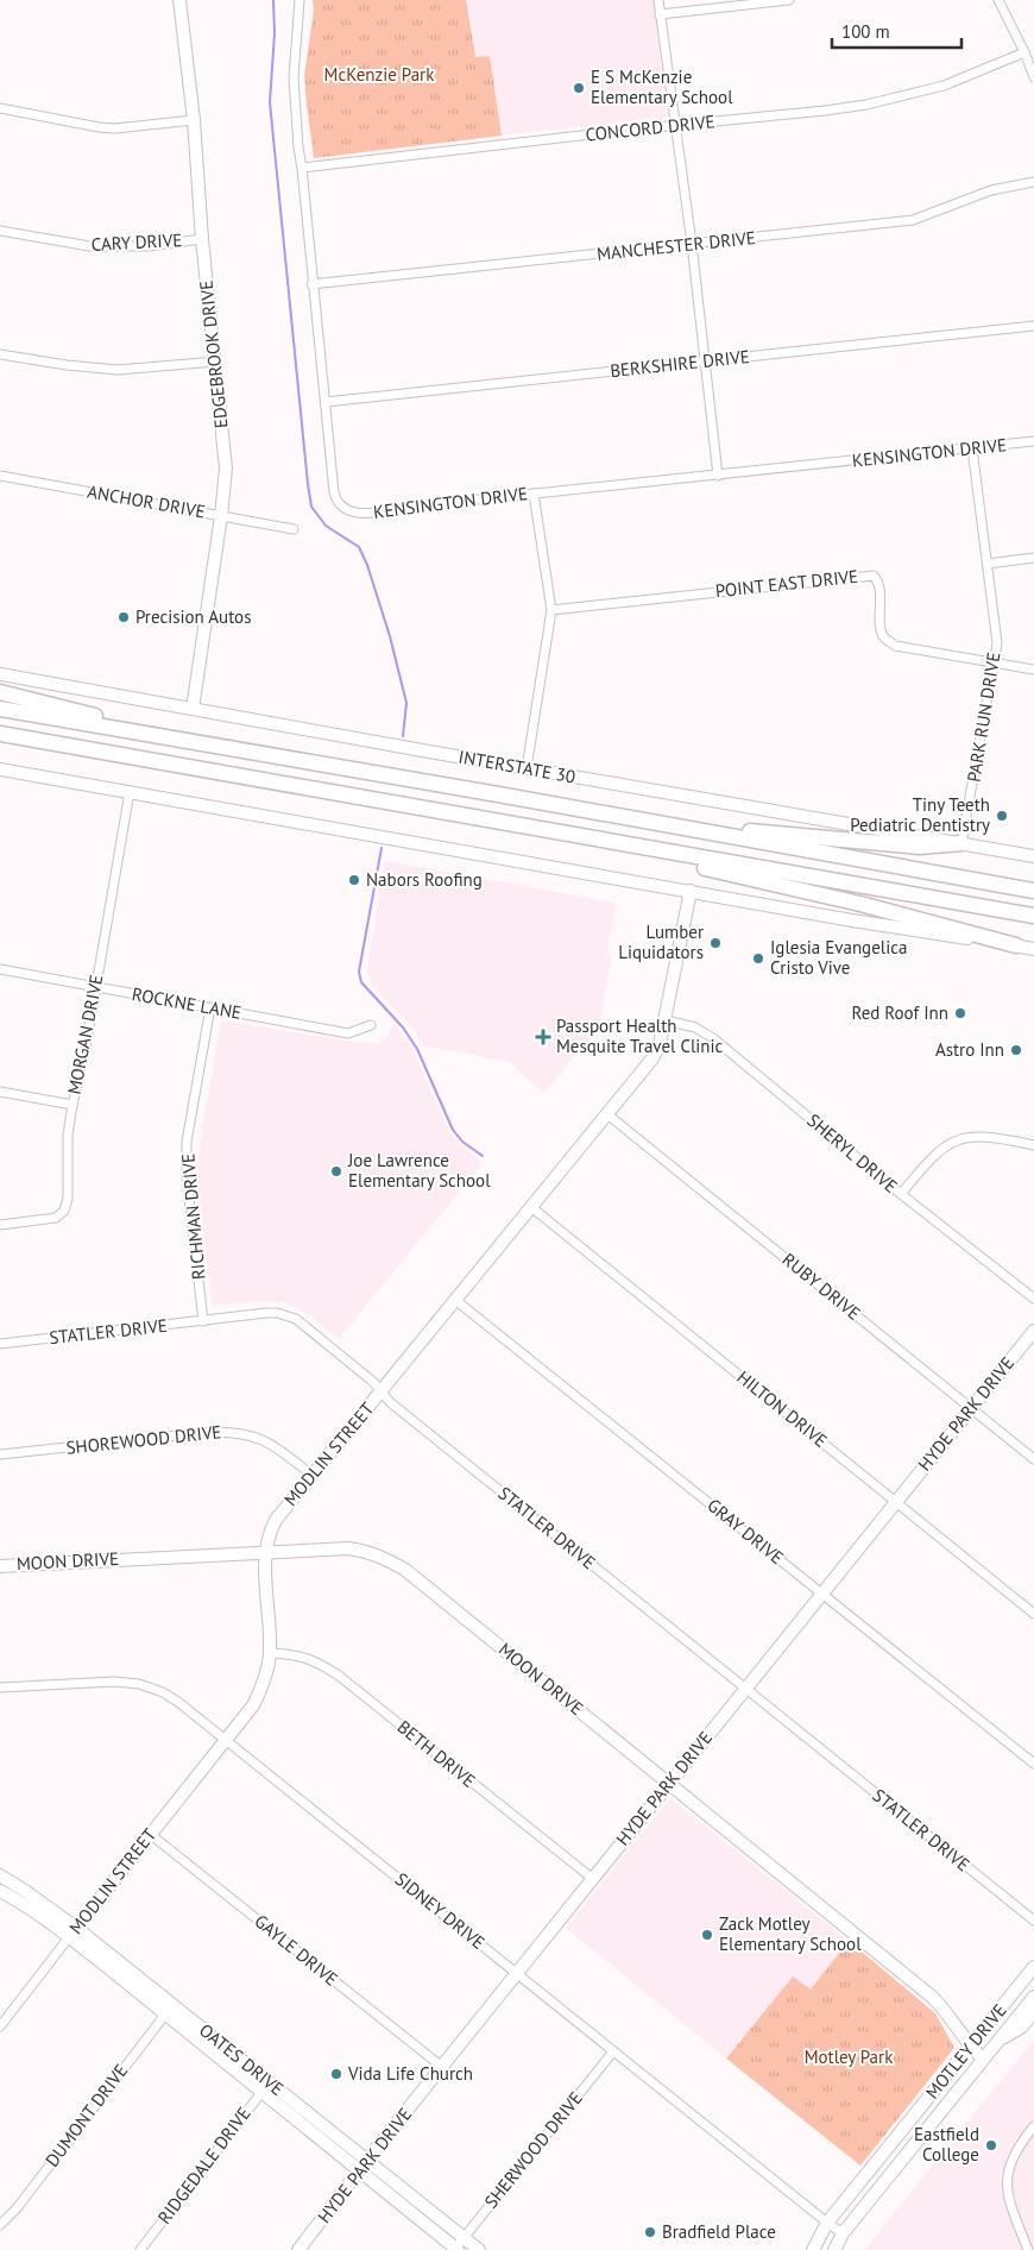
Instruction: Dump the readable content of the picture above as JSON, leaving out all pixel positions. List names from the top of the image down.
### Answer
{
  "streets": {
    "street": [
      "CONCORD DRIVE",
      "CARY DRIVE",
      "MANCHESTER DRIVE",
      "EDGEBROOK DRIVE",
      "BERKSHIRE DRIVE",
      "KENSINGTON DRIVE",
      "ANCHOR DRIVE",
      "POINT EAST DRIVE",
      "PARK RUN DRIVE",
      "INTERSTATE 30",
      "ROCKNE LANE",
      "MORGAN DRIVE",
      "SHERYL DRIVE",
      "RICHMAN DRIVE",
      "RUBY DRIVE",
      "STATLER DRIVE",
      "HILTON DRIVE",
      "HYDE PARK DRIVE",
      "SHOREWOOD DRIVE",
      "MODLIN STREET",
      "GRAY DRIVE",
      "MOON DRIVE",
      "BETH DRIVE",
      "SIDNEY DRIVE",
      "GAYLE DRIVE",
      "MOTLEY DRIVE",
      "OATES DRIVE",
      "DUMONT DRIVE",
      "SHERWOOD DRIVE",
      "RIDGEDALE DRIVE"
    ]
  },
  "crossings": [
    ["CONCORD DRIVE", "KENSINGTON DRIVE"],
    ["CARY DRIVE", "EDGEBROOK DRIVE"],
    ["MANCHESTER DRIVE", "KENSINGTON DRIVE"],
    ["EDGEBROOK DRIVE", "ANCHOR DRIVE"],
    ["EDGEBROOK DRIVE", "INTERSTATE 30"],
    ["BERKSHIRE DRIVE", "KENSINGTON DRIVE"],
    ["KENSINGTON DRIVE", "PARK RUN DRIVE"],
    ["POINT EAST DRIVE", "PARK RUN DRIVE"],
    ["PARK RUN DRIVE", "INTERSTATE 30"],
    ["ROCKNE LANE", "MORGAN DRIVE"],
    ["ROCKNE LANE", "RICHMAN DRIVE"],
    ["SHERYL DRIVE", "MODLIN STREET"],
    ["RICHMAN DRIVE", "STATLER DRIVE"],
    ["RUBY DRIVE", "HYDE PARK DRIVE"],
    ["RUBY DRIVE", "MODLIN STREET"],
    ["STATLER DRIVE", "HYDE PARK DRIVE"],
    ["STATLER DRIVE", "MODLIN STREET"],
    ["HILTON DRIVE", "HYDE PARK DRIVE"],
    ["HILTON DRIVE", "MODLIN STREET"],
    ["HYDE PARK DRIVE", "GRAY DRIVE"],
    ["HYDE PARK DRIVE", "MOON DRIVE"],
    ["HYDE PARK DRIVE", "BETH DRIVE"],
    ["HYDE PARK DRIVE", "SIDNEY DRIVE"],
    ["HYDE PARK DRIVE", "GAYLE DRIVE"],
    ["HYDE PARK DRIVE", "OATES DRIVE"],
    ["SHOREWOOD DRIVE", "MODLIN STREET"],
    ["MODLIN STREET", "GRAY DRIVE"],
    ["MODLIN STREET", "MOON DRIVE"],
    ["MODLIN STREET", "BETH DRIVE"],
    ["MODLIN STREET", "SIDNEY DRIVE"],
    ["MODLIN STREET", "GAYLE DRIVE"],
    ["MODLIN STREET", "OATES DRIVE"],
    ["MOON DRIVE", "MOTLEY DRIVE"],
    ["SIDNEY DRIVE", "MOTLEY DRIVE"],
    ["SIDNEY DRIVE", "SHERWOOD DRIVE"],
    ["OATES DRIVE", "DUMONT DRIVE"],
    ["OATES DRIVE", "SHERWOOD DRIVE"],
    ["OATES DRIVE", "RIDGEDALE DRIVE"]
  ],
  "parks": ["McKenzie Park", "Motley Park"],
  "places": {
    "other": [
      "E S McKenzie Elementary School",
      "Precision Autos",
      "Tiny Teeth Pediatric Dentistry",
      "Nabors Roofing",
      "Lumber Liquidators",
      "Iglesia Evangelica Cristo Vive",
      "Red Roof Inn",
      "Astro Inn",
      "Joe Lawrence Elementary School",
      "Zack Motley Elementary School",
      "Vida Life Church",
      "Eastfield College",
      "Bradfield Place"
    ],
    "health": ["Passport Health Mesquite Travel Clinic"]
  },
  "scale_bar": "100 m"
}
